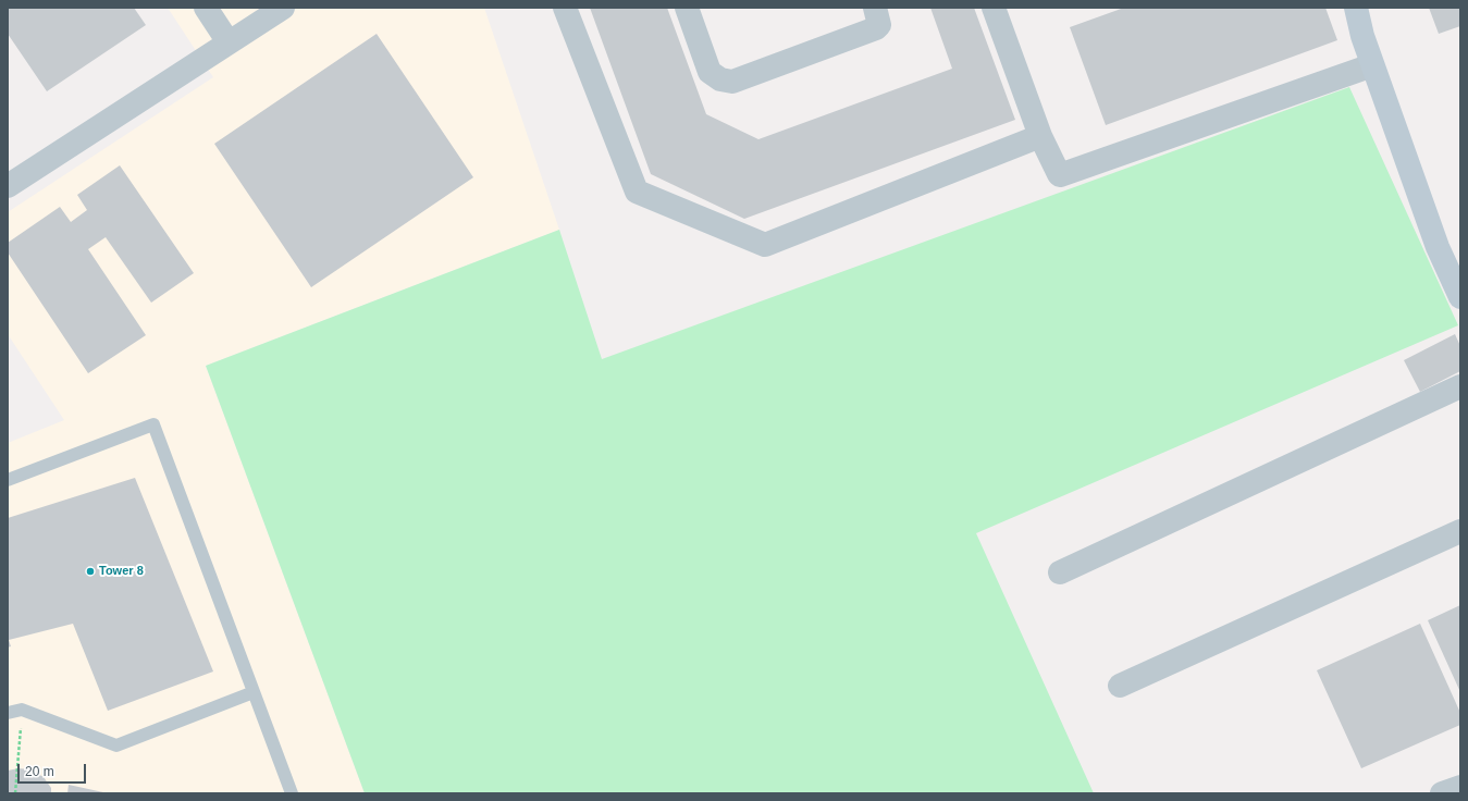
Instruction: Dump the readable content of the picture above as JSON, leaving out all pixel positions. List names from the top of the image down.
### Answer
{
  "places": ["Tower 8"],
  "scale_bar": "20 m"
}
